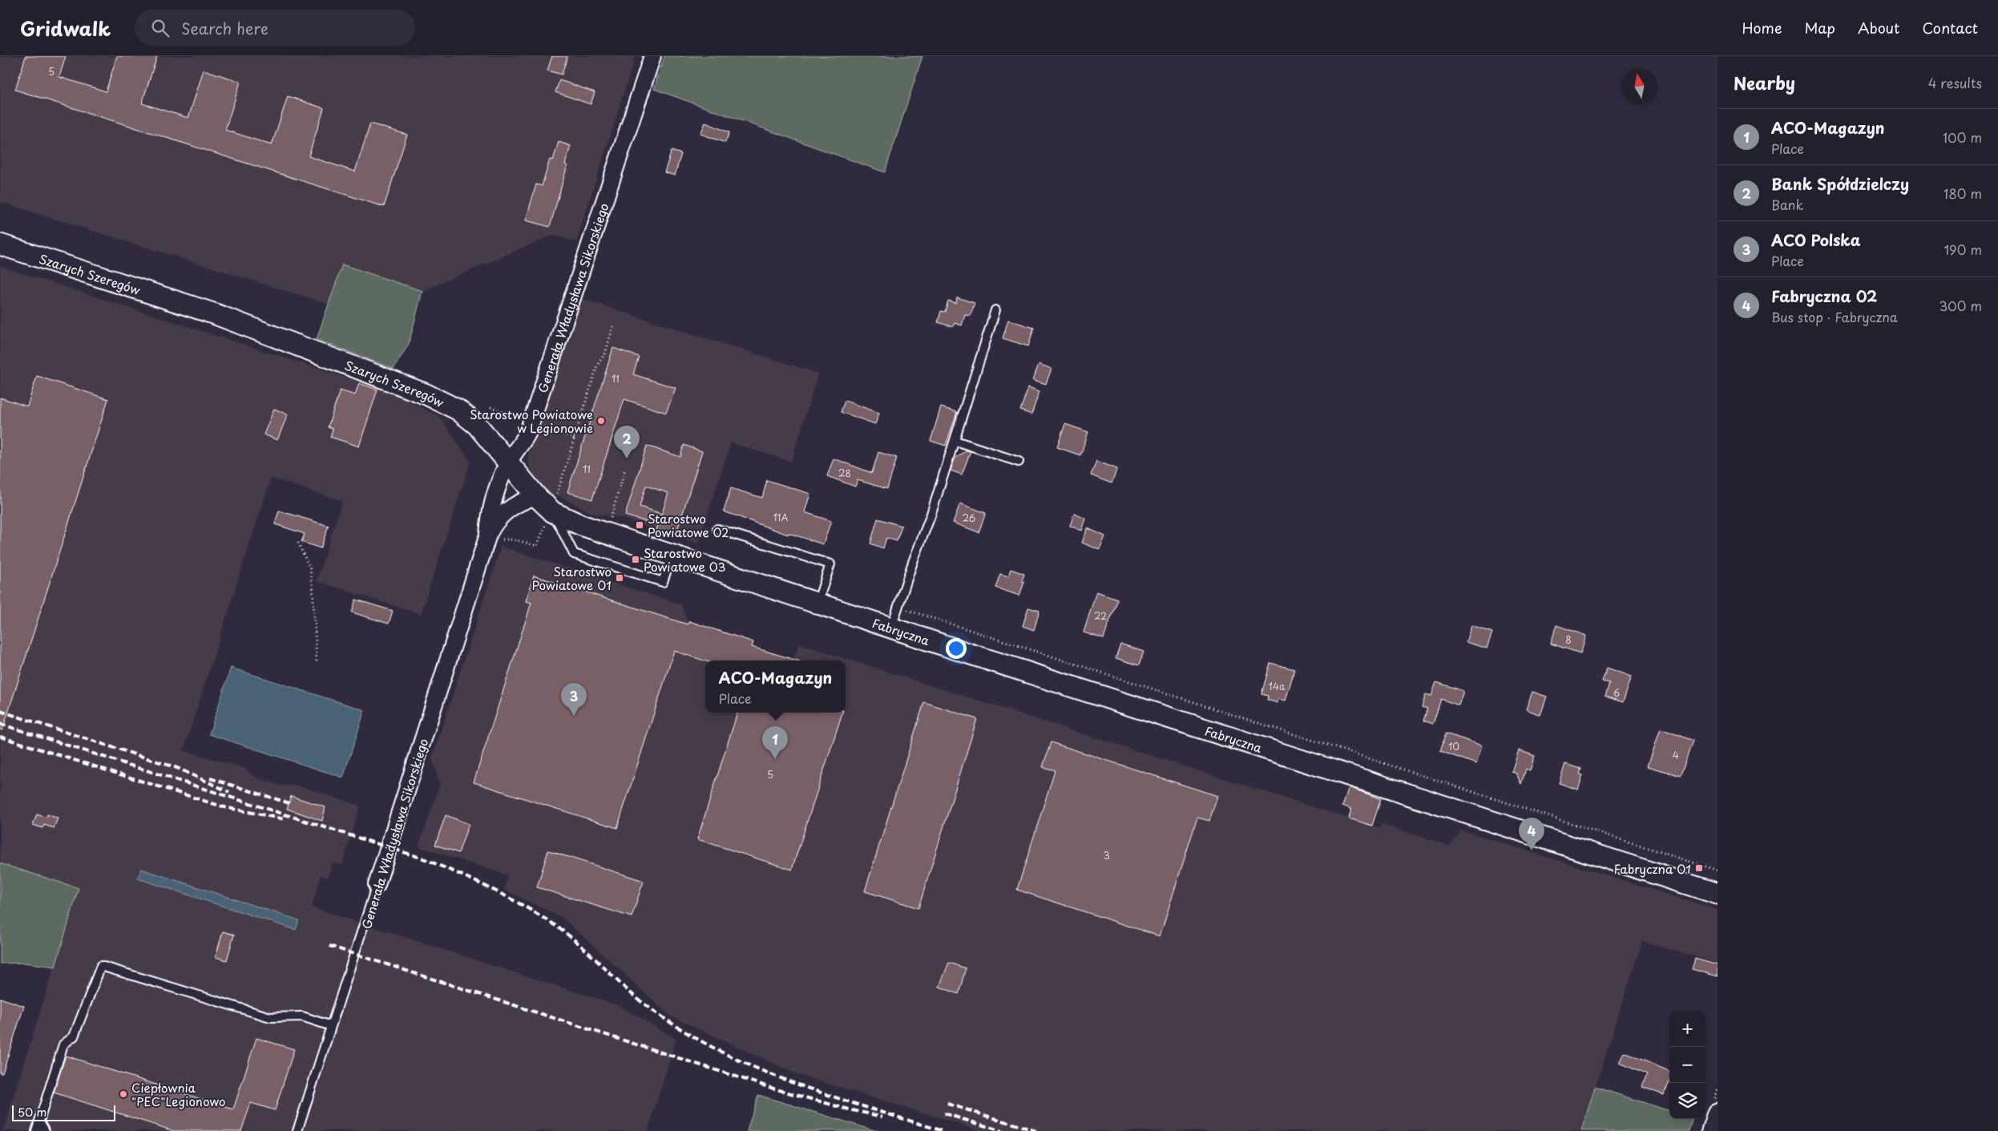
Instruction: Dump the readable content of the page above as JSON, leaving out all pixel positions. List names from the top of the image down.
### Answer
{
  "streets": {
    "street": ["Szarych Szeregów", "Generała Władysława Sikorskiego", "Fabryczna"]
  },
  "crossings": [
    ["Szarych Szeregów", "Generała Władysława Sikorskiego"],
    ["Szarych Szeregów", "Fabryczna"]
  ],
  "places": {
    "other": ["Starostwo Powiatowe w Legionowie", "Ciepłownia \"PEC\"Legionowo"],
    "transit": [
      "Starostwo Powiatowe 02",
      "Starostwo Powiatowe 03",
      "Starostwo Powiatowe 01",
      "Fabryczna 01"
    ]
  },
  "house_numbers": [
    "5",
    "11",
    "11",
    "28",
    "11A",
    "26",
    "22",
    "8",
    "14a",
    "6",
    "10",
    "4",
    "5",
    "3"
  ],
  "scale_bar": "50 m",
  "north": "top",
  "page": {
    "header": "Gridwalk",
    "search": "Search here",
    "nav": [
      "Home",
      "Map",
      "About",
      "Contact"
    ],
    "heading": ["Nearby", "4 results"],
    "list": [
      {
        "mark": "1",
        "name": "ACO-Magazyn",
        "note": "Place",
        "value": "100 m"
      },
      {
        "mark": "2",
        "name": "Bank Spółdzielczy",
        "note": "Bank",
        "value": "180 m"
      },
      {
        "mark": "3",
        "name": "ACO Polska",
        "note": "Place",
        "value": "190 m"
      },
      {
        "mark": "4",
        "name": "Fabryczna 02",
        "note": "Bus stop · Fabryczna",
        "value": "300 m"
      }
    ],
    "pins": [
      "2",
      "3",
      "1",
      "4"
    ],
    "popup": ["ACO-Magazyn", "Place"],
    "map_buttons": ["+", "−"],
    "scale": "50 m"
  }
}
